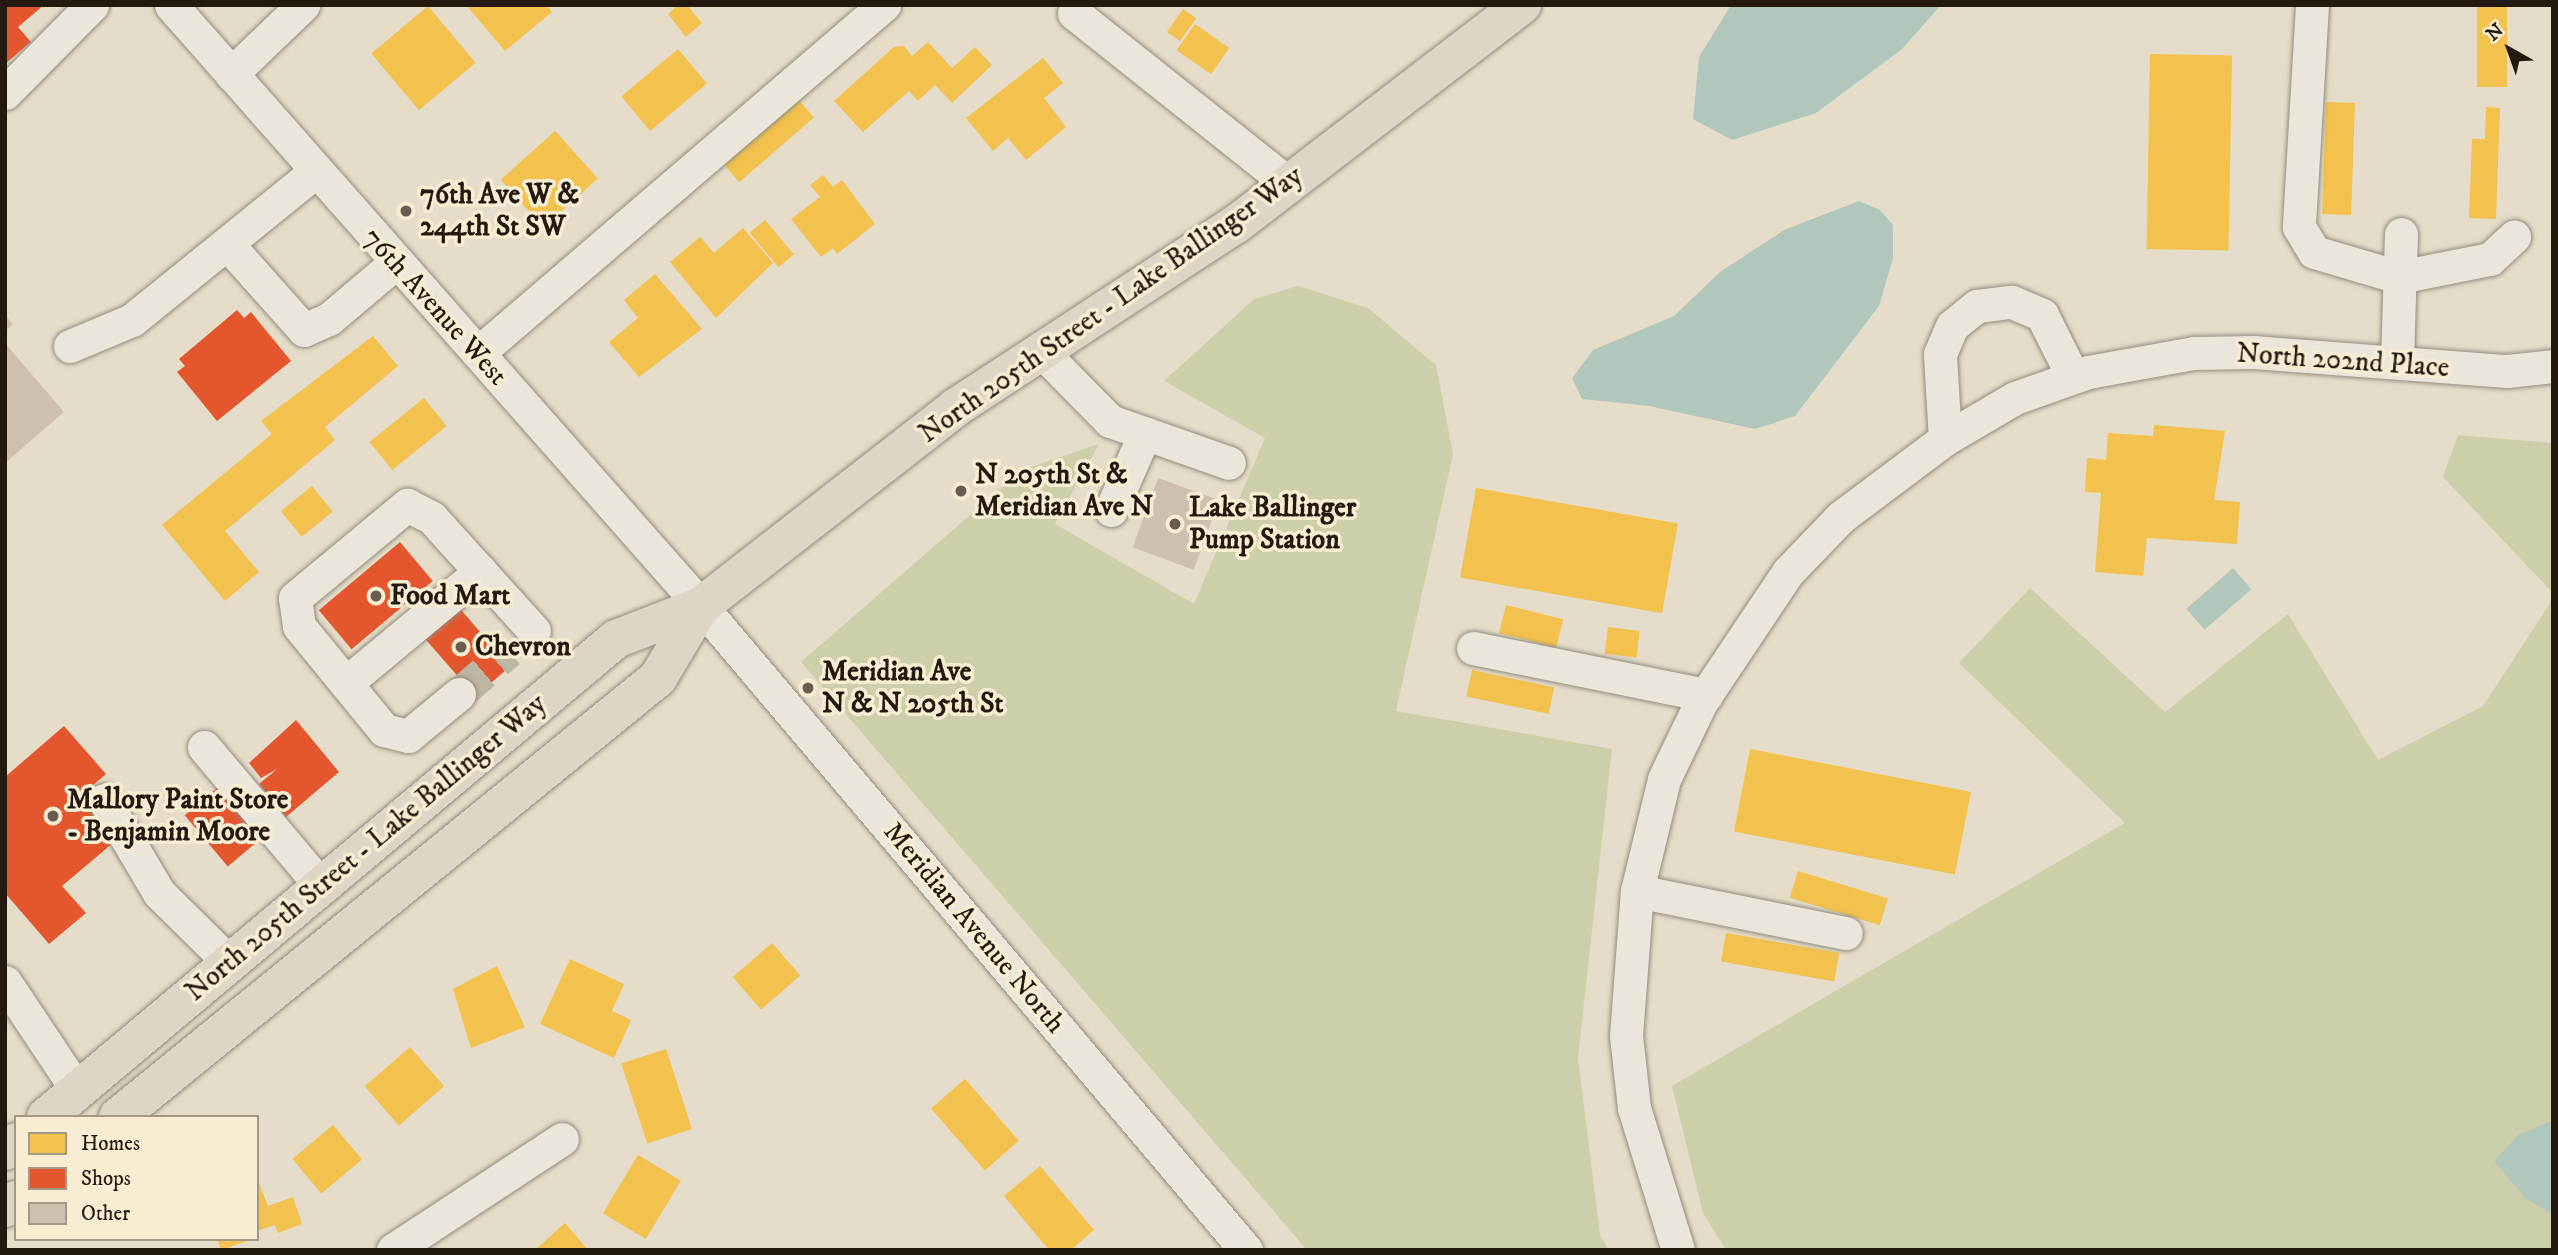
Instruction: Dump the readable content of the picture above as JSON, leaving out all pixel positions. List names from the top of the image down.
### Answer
{
  "streets": {
    "main road": ["North 205th Street - Lake Ballinger Way"],
    "street": ["76th Avenue West", "North 202nd Place", "Meridian Avenue North"]
  },
  "crossings": [
    ["North 205th Street - Lake Ballinger Way", "76th Avenue West"],
    ["North 205th Street - Lake Ballinger Way", "Meridian Avenue North"],
    ["76th Avenue West", "Meridian Avenue North"]
  ],
  "places": [
    "76th Ave W & 244th St SW",
    "N 205th St & Meridian Ave N",
    "Lake Ballinger Pump Station",
    "Food Mart",
    "Chevron",
    "Meridian Ave N & N 205th St",
    "Mallory Paint Store - Benjamin Moore"
  ],
  "legend": ["Homes", "Shops", "Other"],
  "north": "top left"
}
